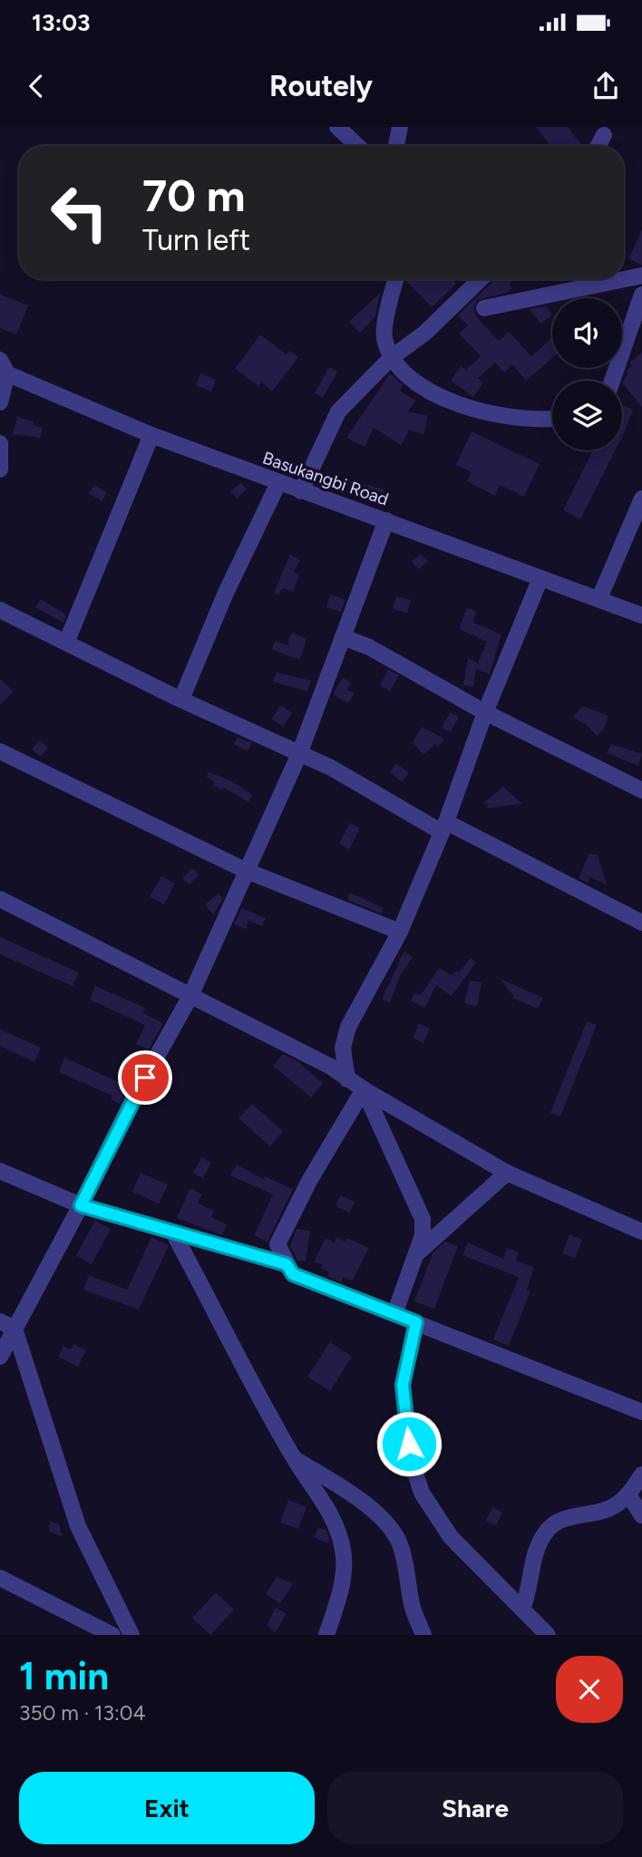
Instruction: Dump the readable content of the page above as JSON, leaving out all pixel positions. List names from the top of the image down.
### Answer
{
  "streets": {
    "street": ["Basukangbi Road"]
  },
  "page": {
    "status": "13:03",
    "header": "Routely",
    "turn": ["70 m", "Turn left"],
    "heading": ["1 min", "350 m · 13:04"],
    "buttons": ["Exit", "Share"]
  }
}
